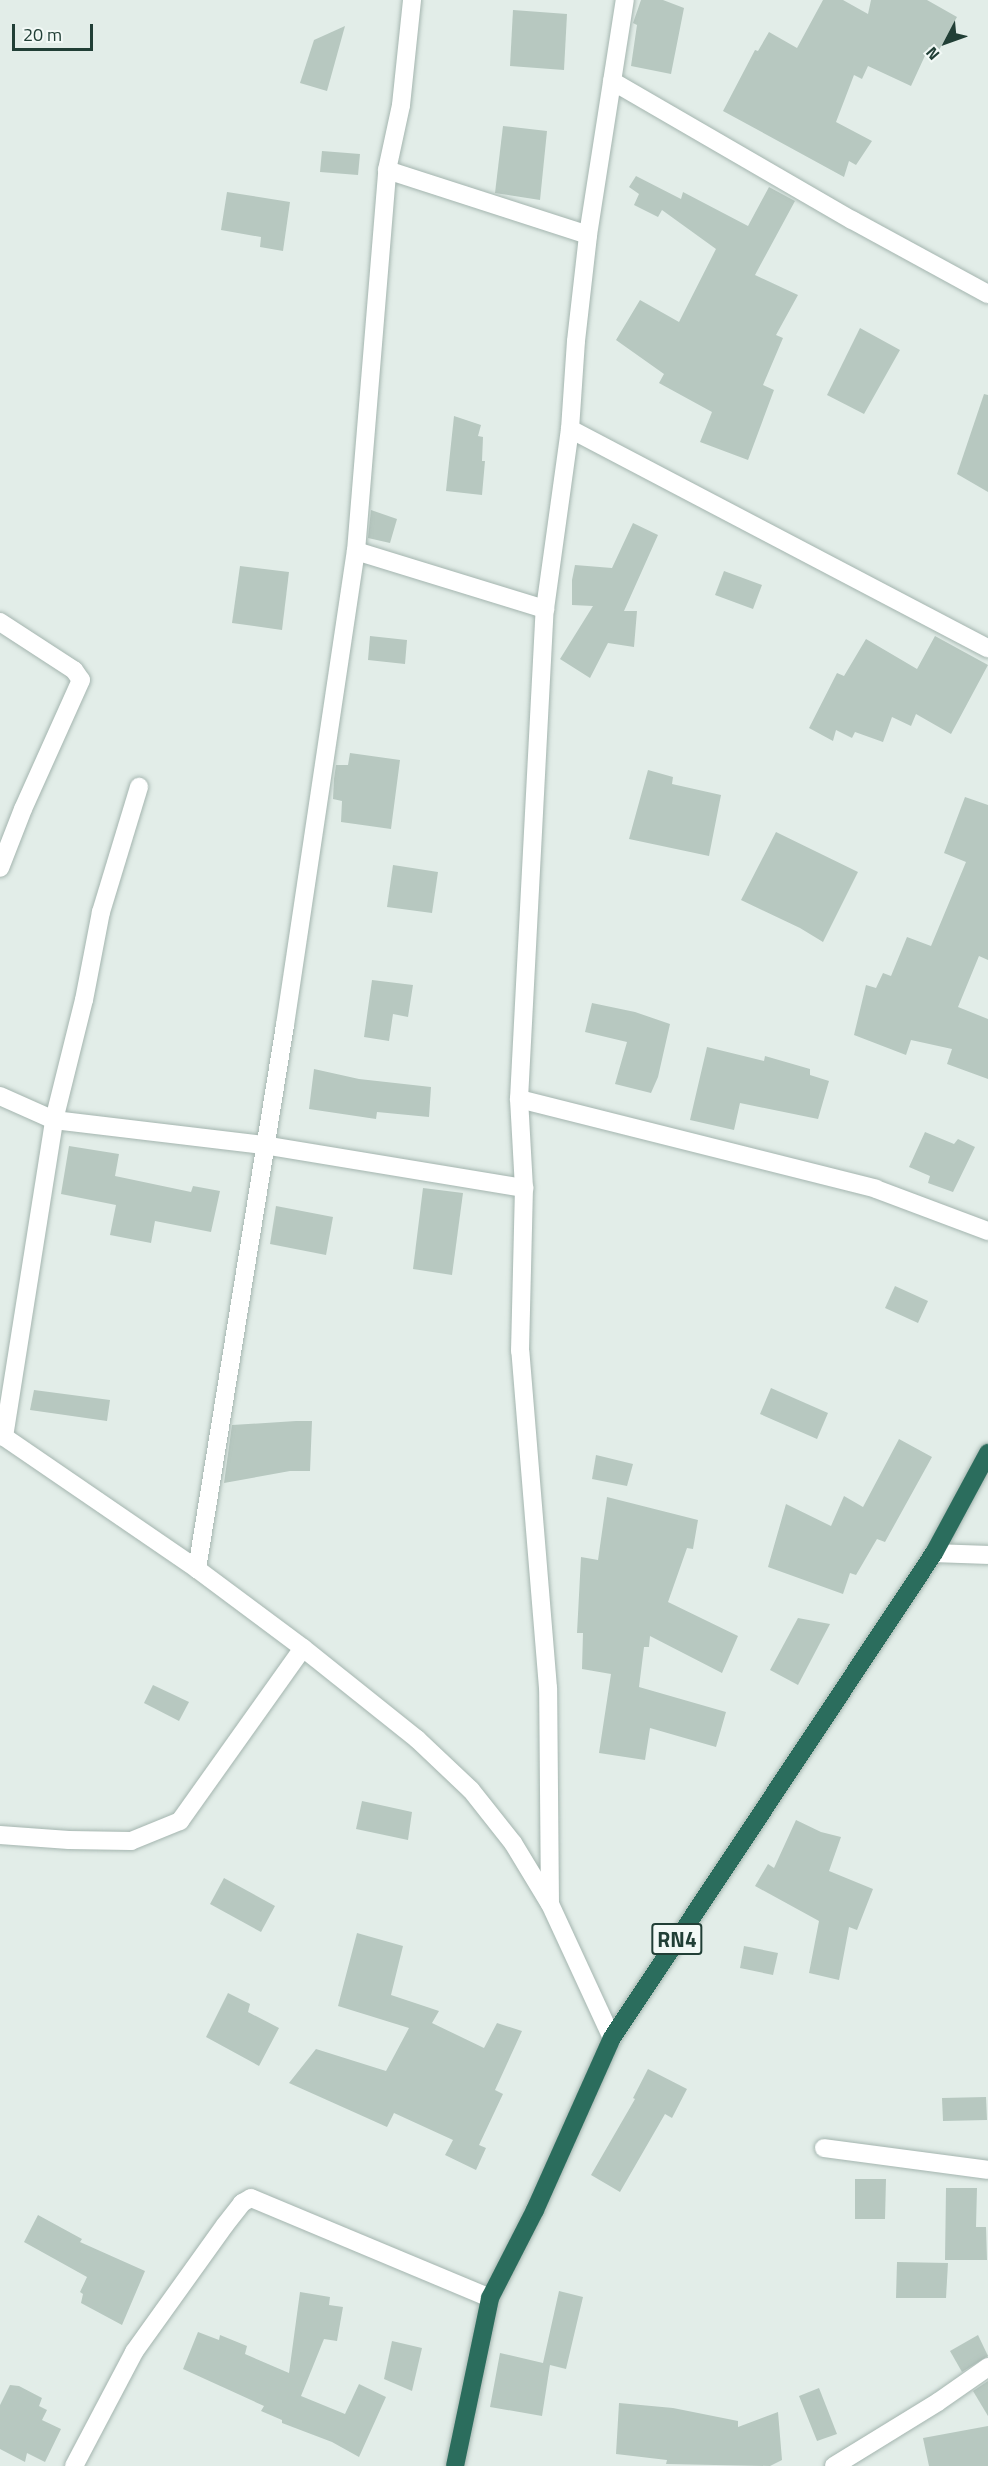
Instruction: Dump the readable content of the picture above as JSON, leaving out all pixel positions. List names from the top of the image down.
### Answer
{
  "streets": {
    "highway": ["RN4"]
  },
  "scale_bar": "20 m",
  "north": "bottom left"
}
